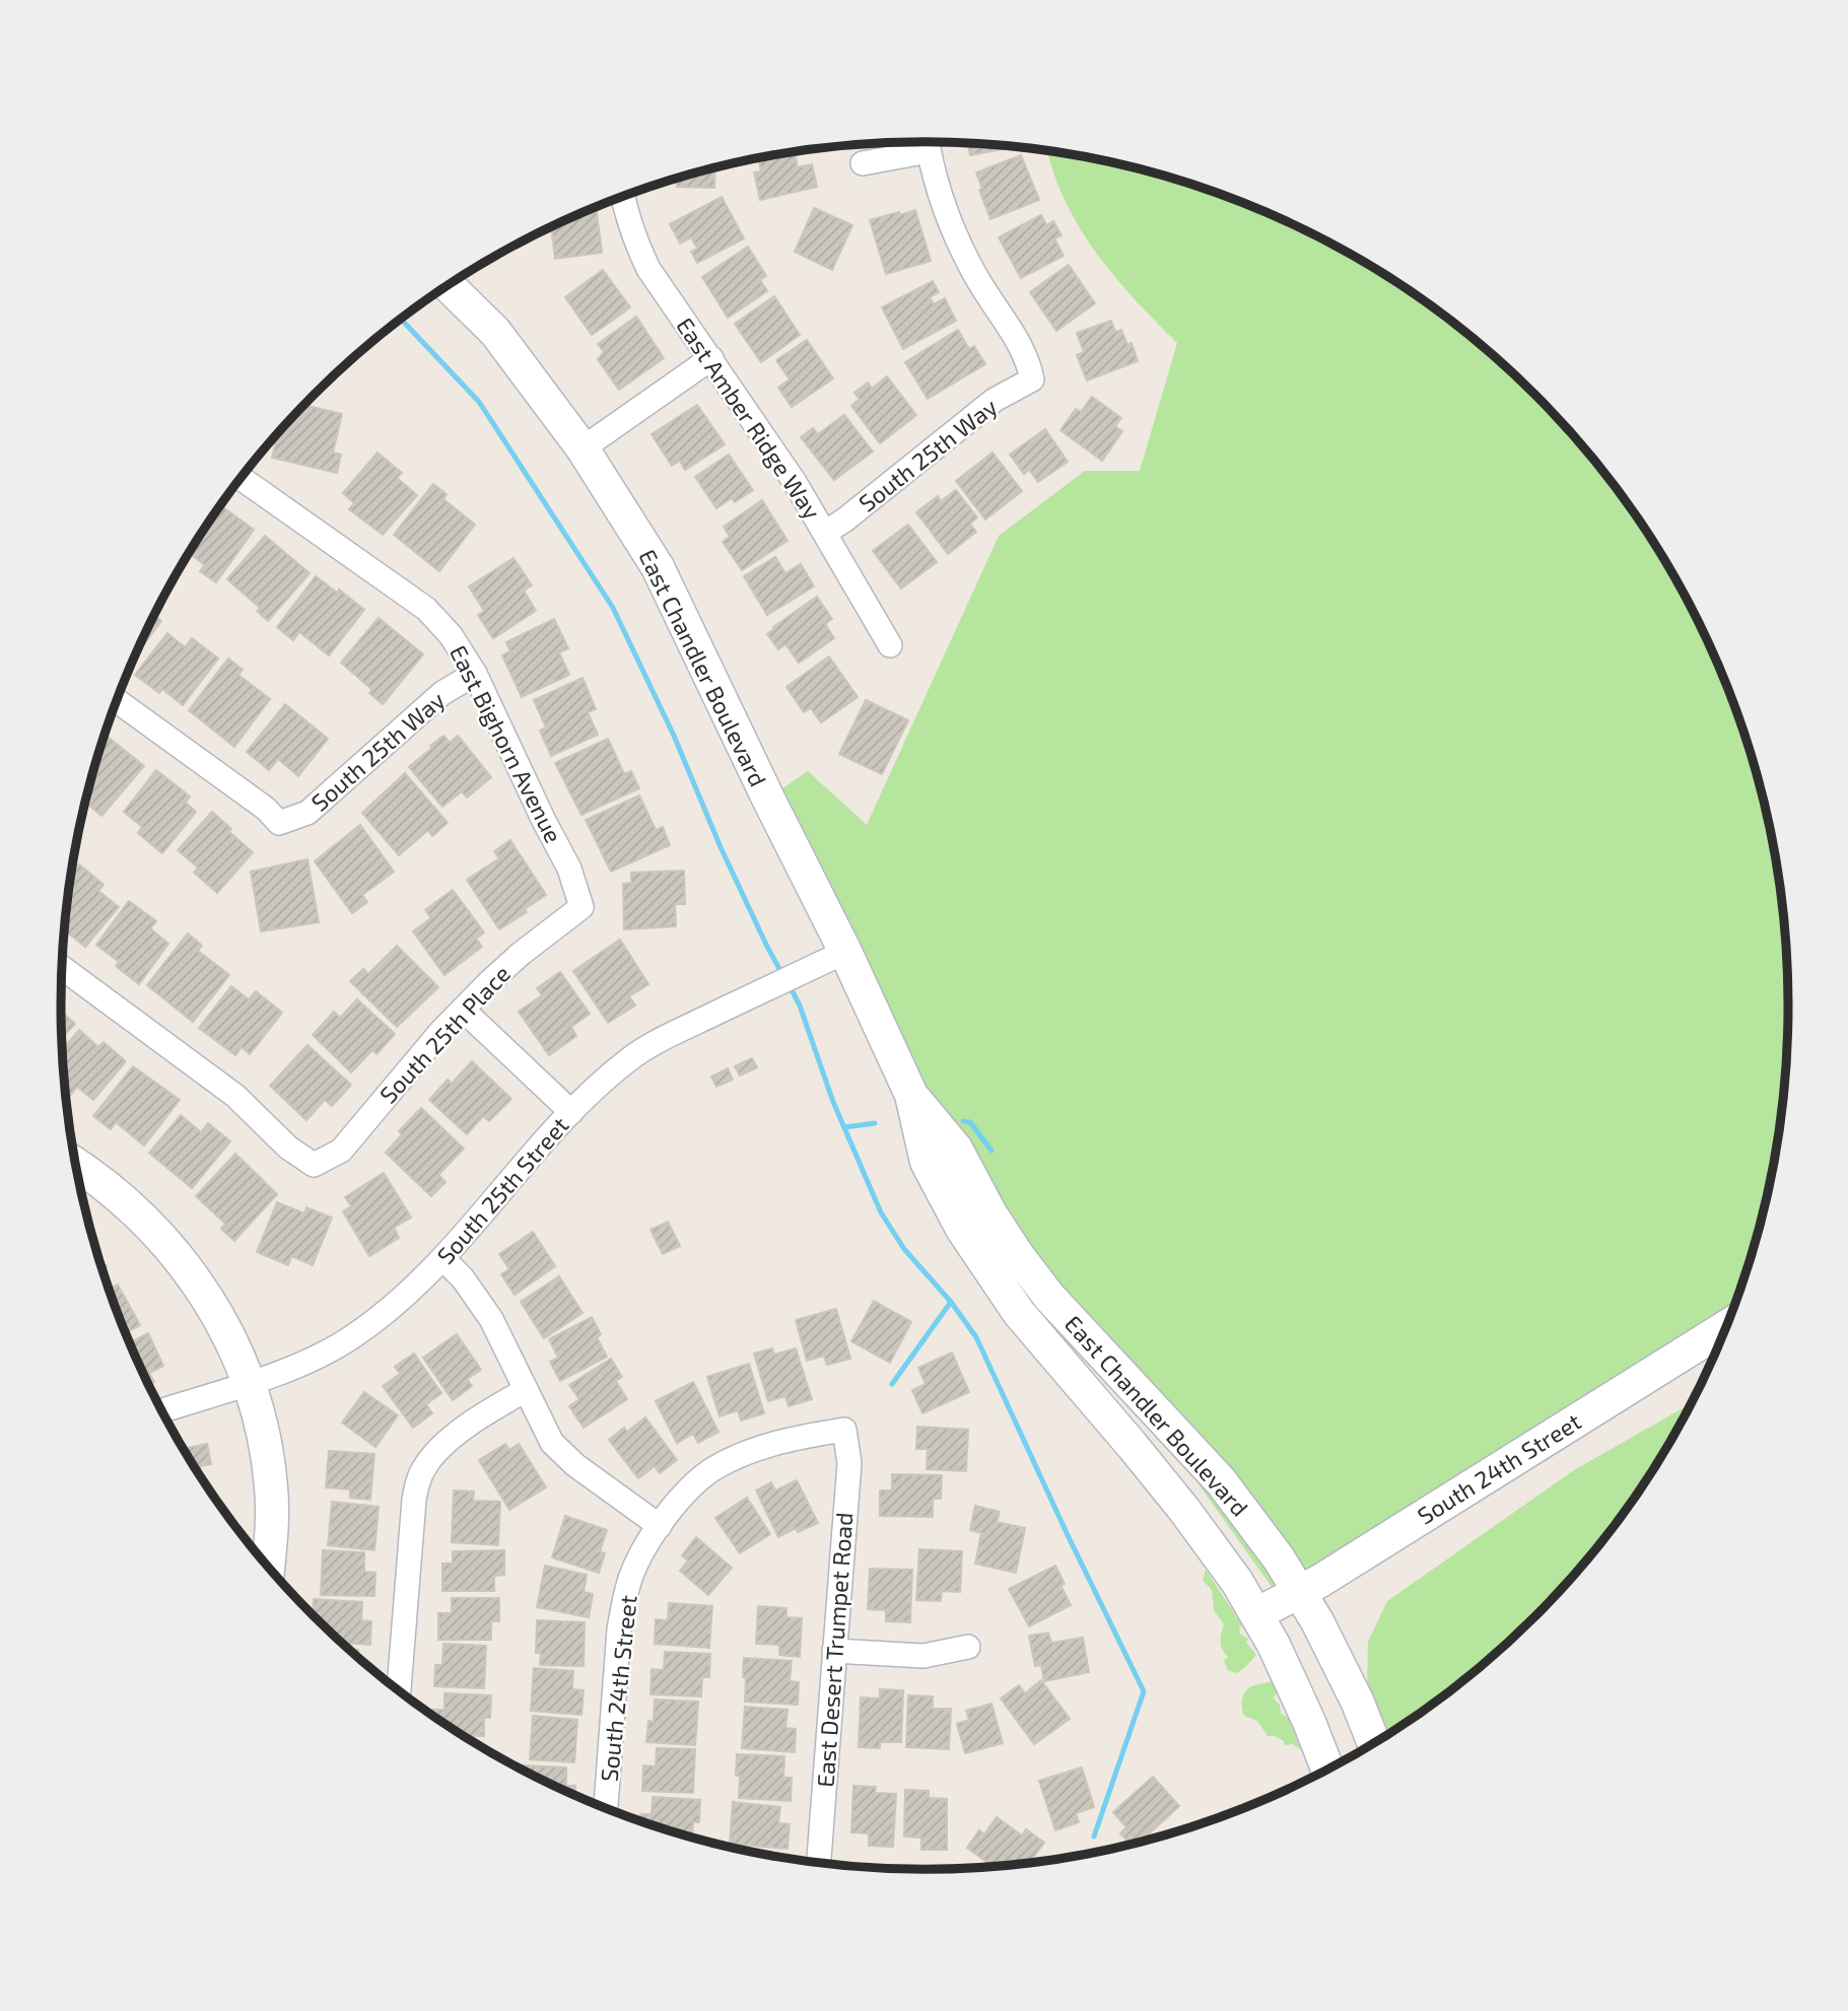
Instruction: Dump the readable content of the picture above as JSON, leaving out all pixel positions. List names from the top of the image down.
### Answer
{
  "streets": {
    "main road": ["East Chandler Boulevard", "South 24th Street"],
    "street": [
      "East Amber Ridge Way",
      "South 25th Way",
      "East Bighorn Avenue",
      "South 25th Place",
      "South 25th Street",
      "East Desert Trumpet Road"
    ]
  },
  "crossings": [
    ["East Amber Ridge Way", "South 25th Way"],
    ["South 25th Way", "East Bighorn Avenue"],
    ["East Chandler Boulevard", "South 25th Street"],
    ["East Chandler Boulevard", "South 24th Street"],
    ["East Bighorn Avenue", "South 25th Place"],
    ["South 24th Street", "East Desert Trumpet Road"]
  ]
}
